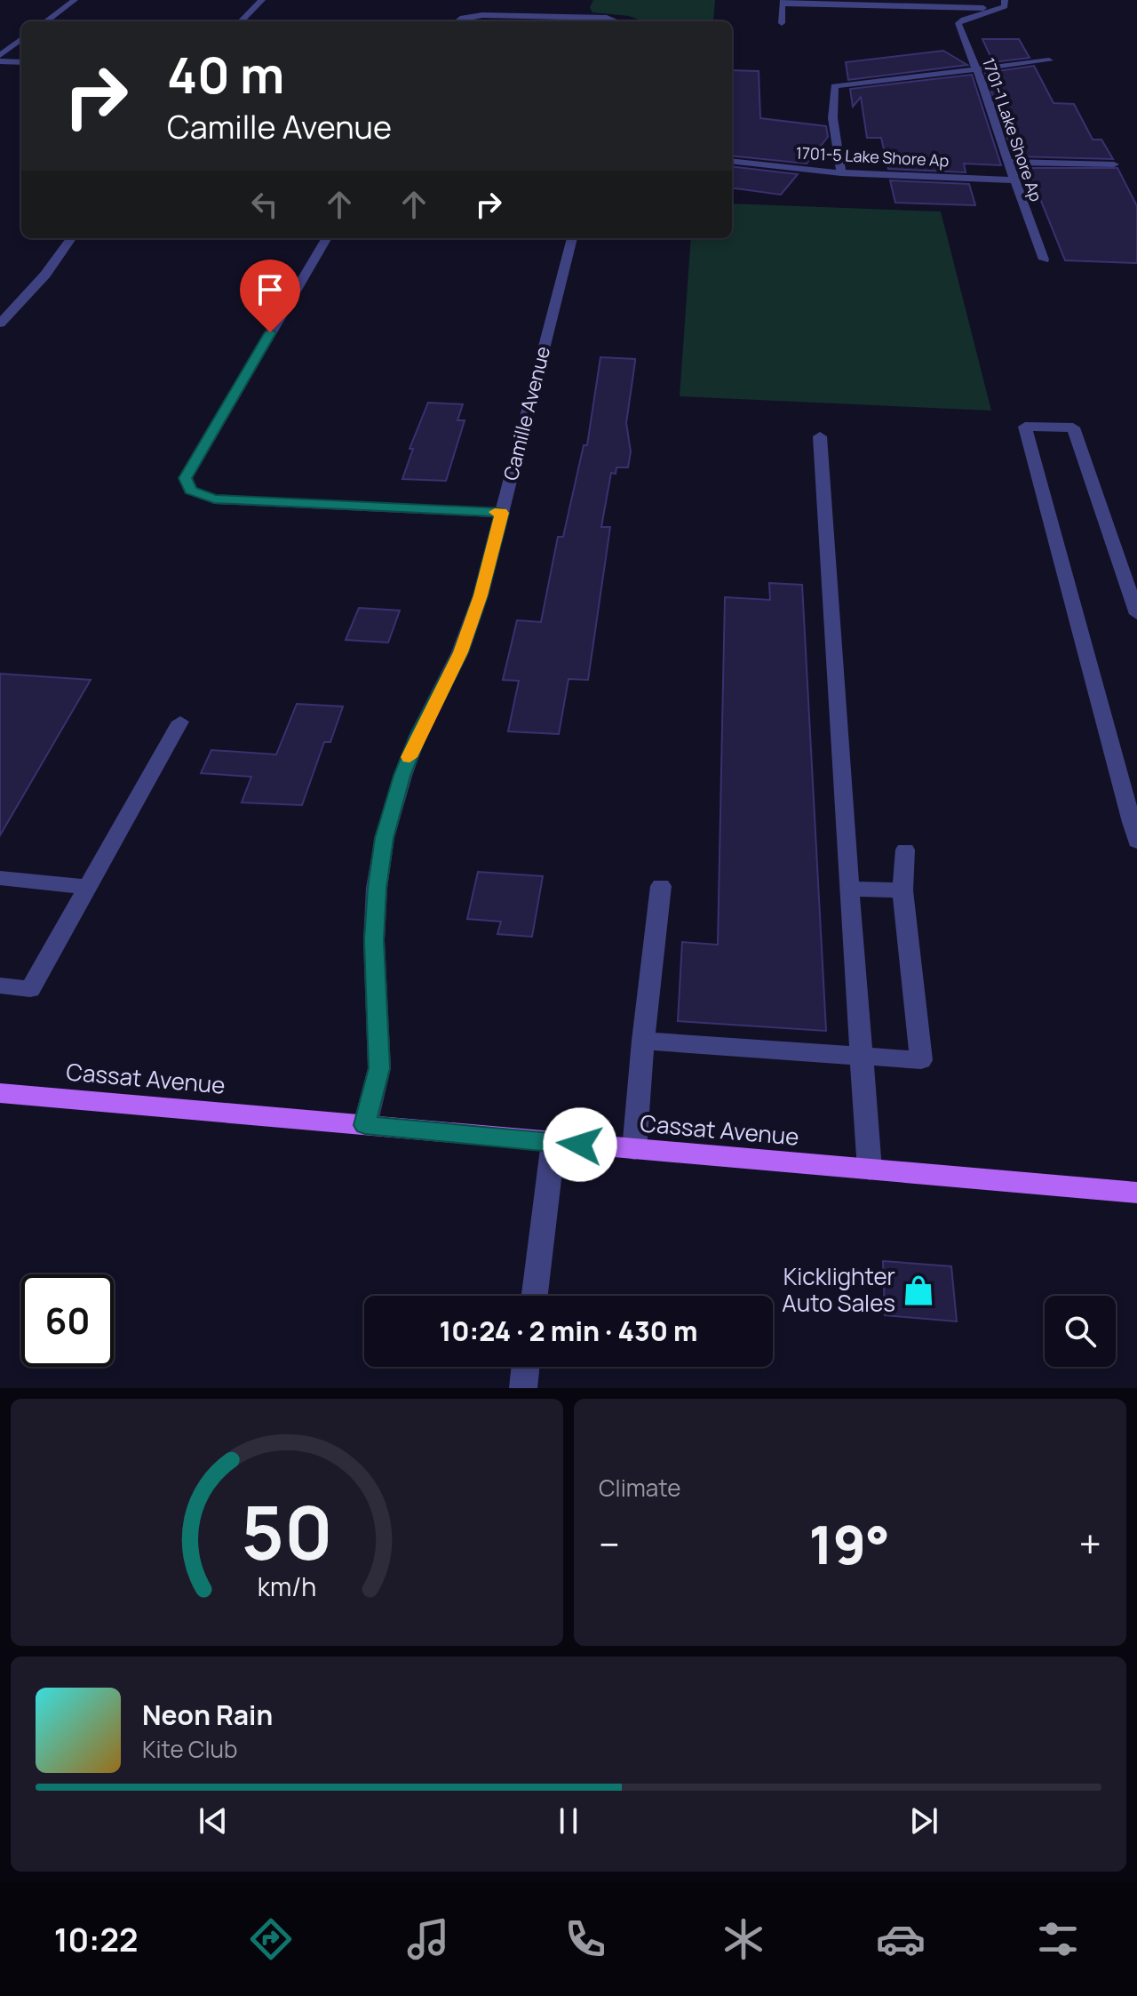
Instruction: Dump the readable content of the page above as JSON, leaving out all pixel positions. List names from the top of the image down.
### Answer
{
  "streets": {
    "main road": ["Cassat Avenue"],
    "street": ["1701-1 Lake Shore Ap", "1701-5 Lake Shore Ap", "Camille Avenue"]
  },
  "crossings": [
    ["1701-1 Lake Shore Ap", "1701-5 Lake Shore Ap"],
    ["Camille Avenue", "Cassat Avenue"]
  ],
  "places": {
    "shop": ["Kicklighter Auto Sales"]
  },
  "page": {
    "turn": ["40 m", "Camille Avenue"],
    "limit": "60",
    "trip": "10:24 · 2 min · 430 m",
    "tile": "Climate",
    "heat": ["−", "19°", "+"],
    "song": ["Neon Rain", "Kite Club"],
    "tabs": "10:22",
    "gauge": ["50", "km/h"]
  }
}
